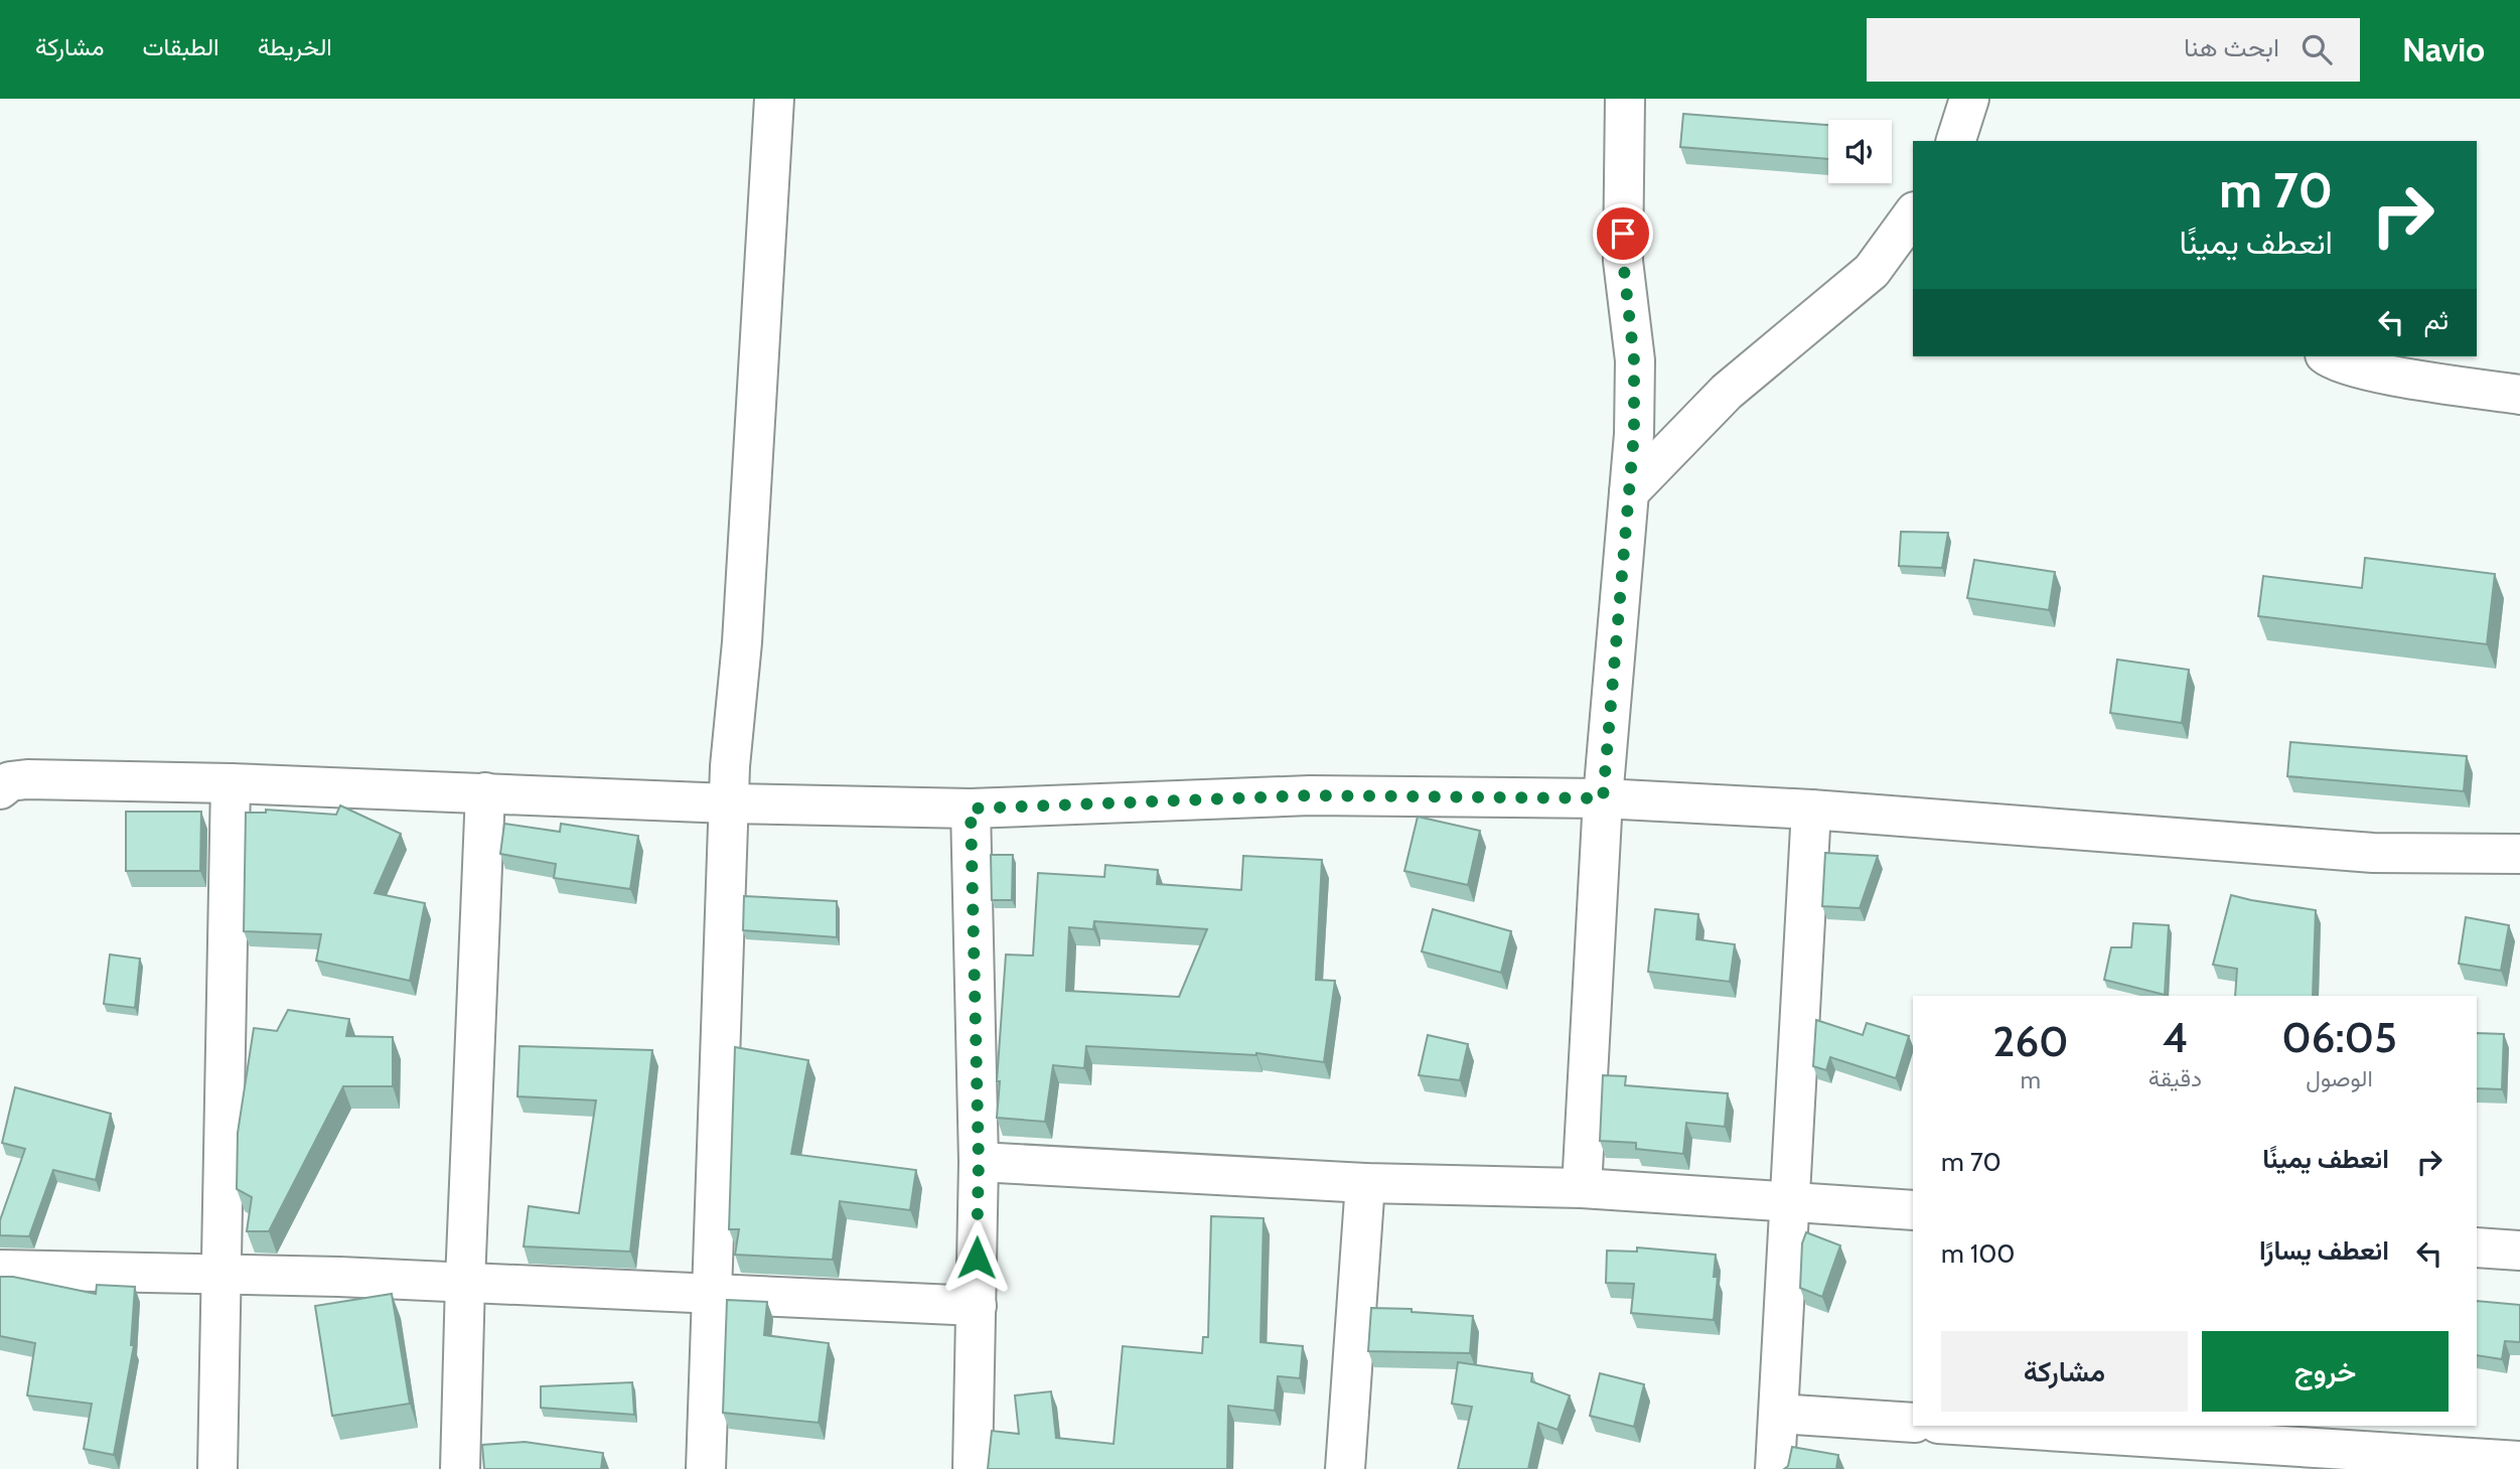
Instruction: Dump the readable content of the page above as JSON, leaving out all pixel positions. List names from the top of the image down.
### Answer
{
  "page": {
    "header": "Navio",
    "search": "ابحث هنا",
    "nav": ["الخريطة", "الطبقات", "مشاركة"],
    "turn": ["70 m", "انعطف يمينًا"],
    "then": "ثم",
    "eta": [
      "06:05",
      "الوصول",
      "4",
      "دقيقة",
      "260",
      "m"
    ],
    "list": [
      {
        "name": "انعطف يمينًا",
        "value": "70 m"
      },
      {
        "name": "انعطف يسارًا",
        "value": "100 m"
      }
    ],
    "buttons": ["خروج", "مشاركة"]
  }
}
